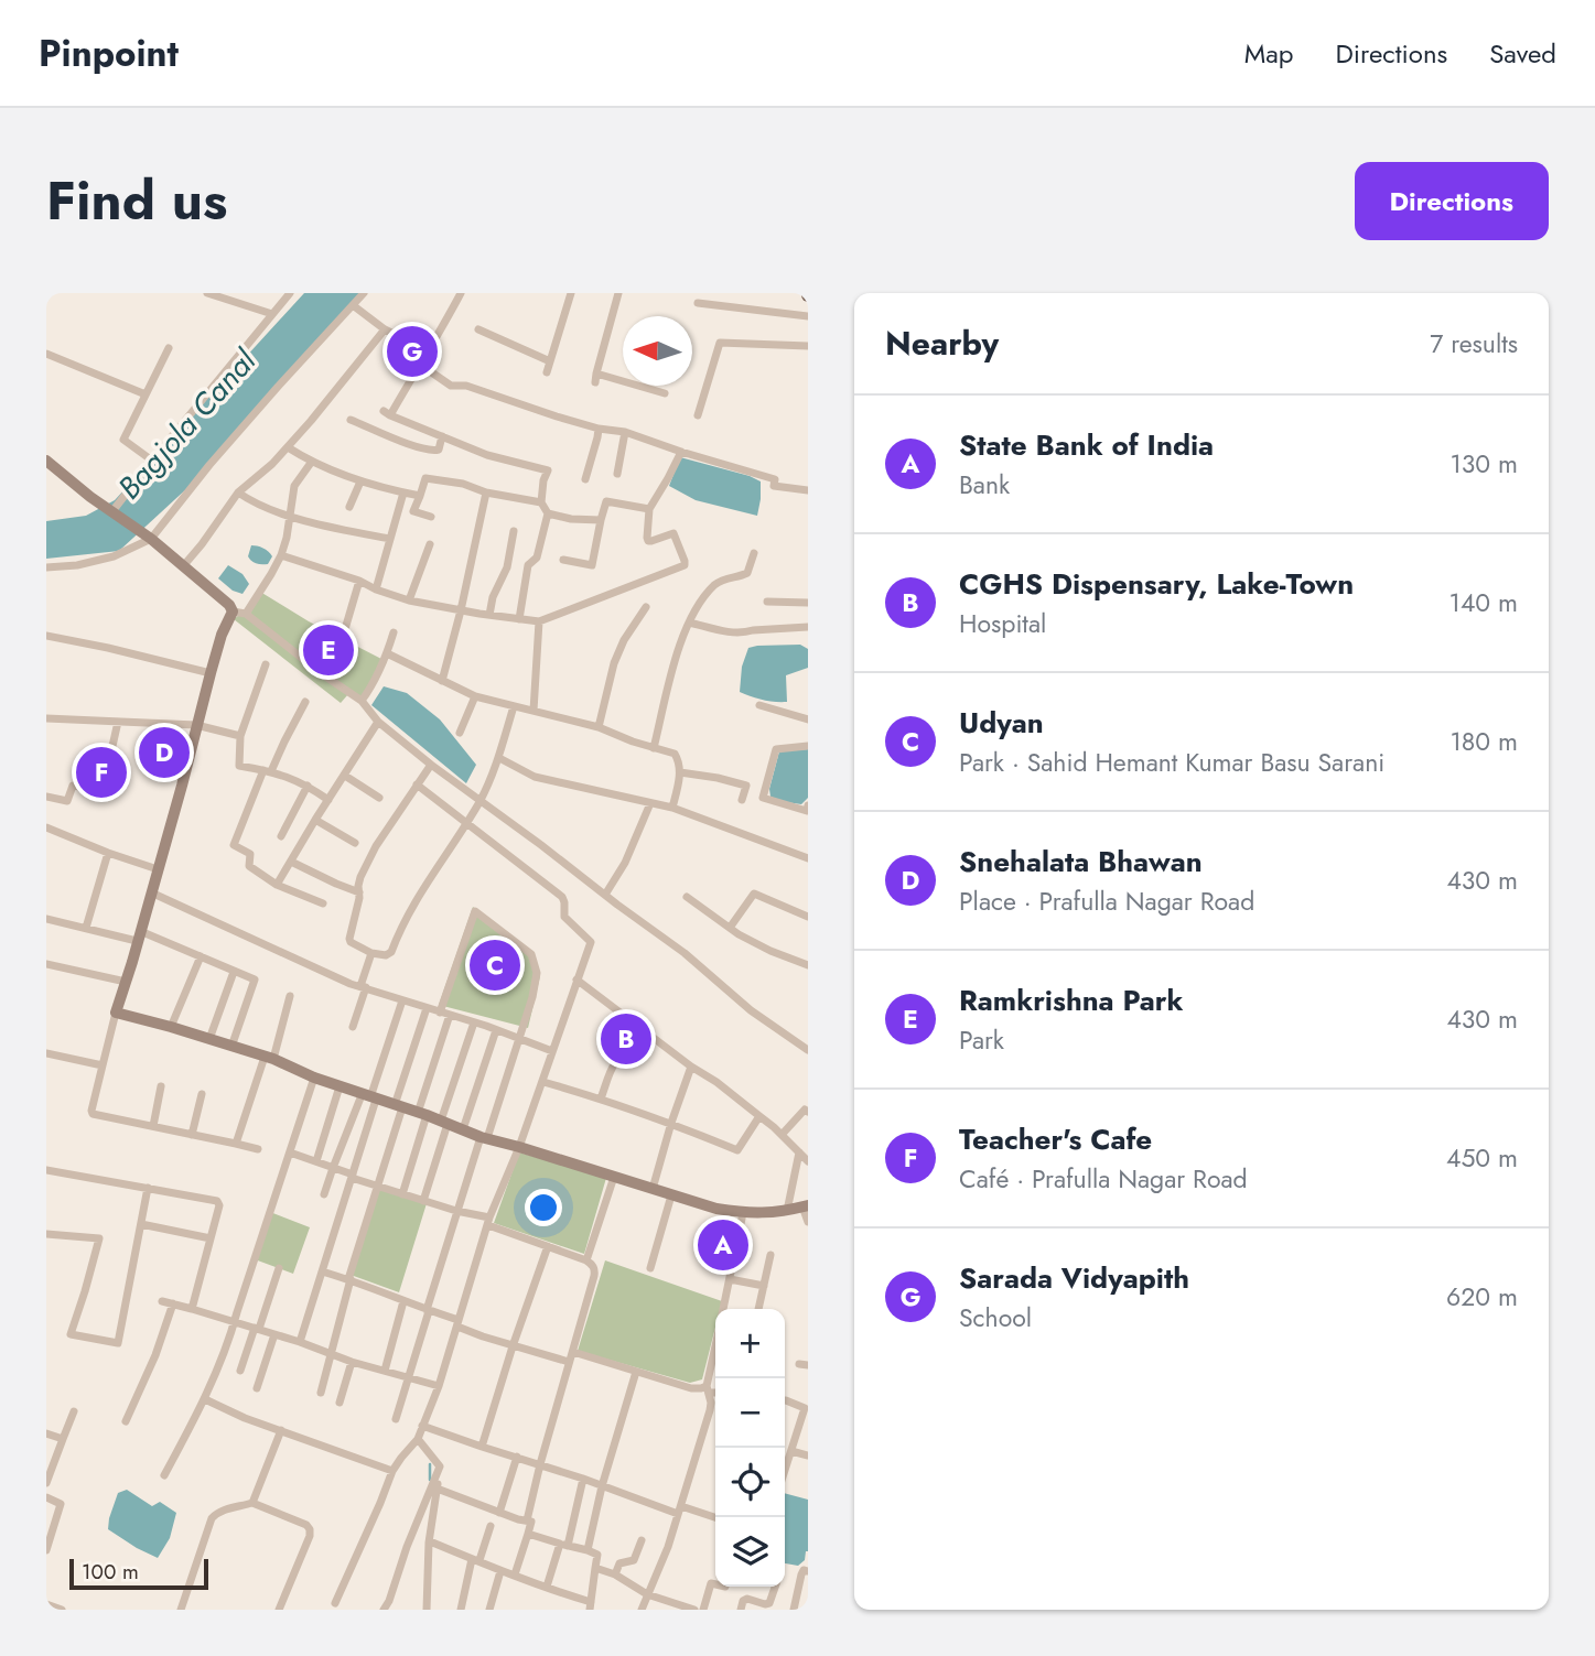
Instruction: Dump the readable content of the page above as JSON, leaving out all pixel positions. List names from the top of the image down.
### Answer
{
  "water": ["Bagjola Canal"],
  "scale_bar": "100 m",
  "north": "left",
  "page": {
    "header": "Pinpoint",
    "nav": ["Map", "Directions", "Saved"],
    "title": "Find us",
    "buttons": "Directions",
    "heading": ["Nearby", "7 results"],
    "pins": [
      "G",
      "E",
      "D",
      "F",
      "C",
      "B",
      "A"
    ],
    "list": [
      {
        "mark": "A",
        "name": "State Bank of India",
        "note": "Bank",
        "value": "130 m"
      },
      {
        "mark": "B",
        "name": "CGHS Dispensary, Lake-Town",
        "note": "Hospital",
        "value": "140 m"
      },
      {
        "mark": "C",
        "name": "Udyan",
        "note": "Park · Sahid Hemant Kumar Basu Sarani",
        "value": "180 m"
      },
      {
        "mark": "D",
        "name": "Snehalata Bhawan",
        "note": "Place · Prafulla Nagar Road",
        "value": "430 m"
      },
      {
        "mark": "E",
        "name": "Ramkrishna Park",
        "note": "Park",
        "value": "430 m"
      },
      {
        "mark": "F",
        "name": "Teacher's Cafe",
        "note": "Café · Prafulla Nagar Road",
        "value": "450 m"
      },
      {
        "mark": "G",
        "name": "Sarada Vidyapith",
        "note": "School",
        "value": "620 m"
      }
    ],
    "map_buttons": ["+", "−"],
    "scale": "100 m"
  }
}
